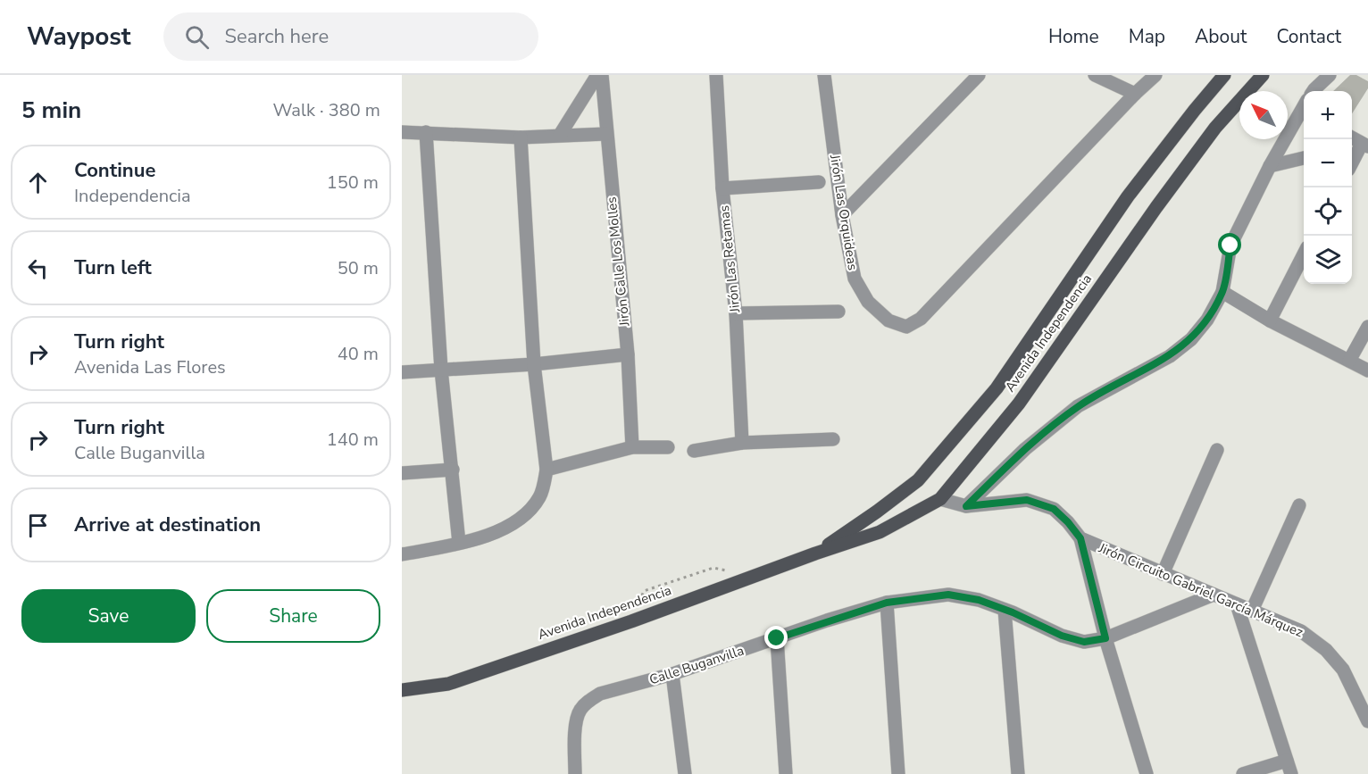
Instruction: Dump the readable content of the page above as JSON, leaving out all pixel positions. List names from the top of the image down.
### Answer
{
  "streets": {
    "main road": ["Avenida Independencia"],
    "street": [
      "Jirón Las Orquideas",
      "Jirón Las Retamas",
      "Jirón Calle Los Molles",
      "Jirón Circuito Gabriel García Márquez",
      "Calle Buganvilla"
    ]
  },
  "crossings": [
    ["Avenida Independencia", "Jirón Circuito Gabriel García Márquez"],
    ["Jirón Circuito Gabriel García Márquez", "Calle Buganvilla"]
  ],
  "north": "top left",
  "page": {
    "header": "Waypost",
    "search": "Search here",
    "nav": [
      "Home",
      "Map",
      "About",
      "Contact"
    ],
    "heading": ["5 min", "Walk · 380 m"],
    "map_buttons": ["+", "−"],
    "list": [
      ["Continue", "Independencia", "150 m"],
      ["Turn left", "50 m"],
      ["Turn right", "Avenida Las Flores", "40 m"],
      ["Turn right", "Calle Buganvilla", "140 m"],
      "Arrive at destination"
    ],
    "buttons": ["Save", "Share"]
  }
}
